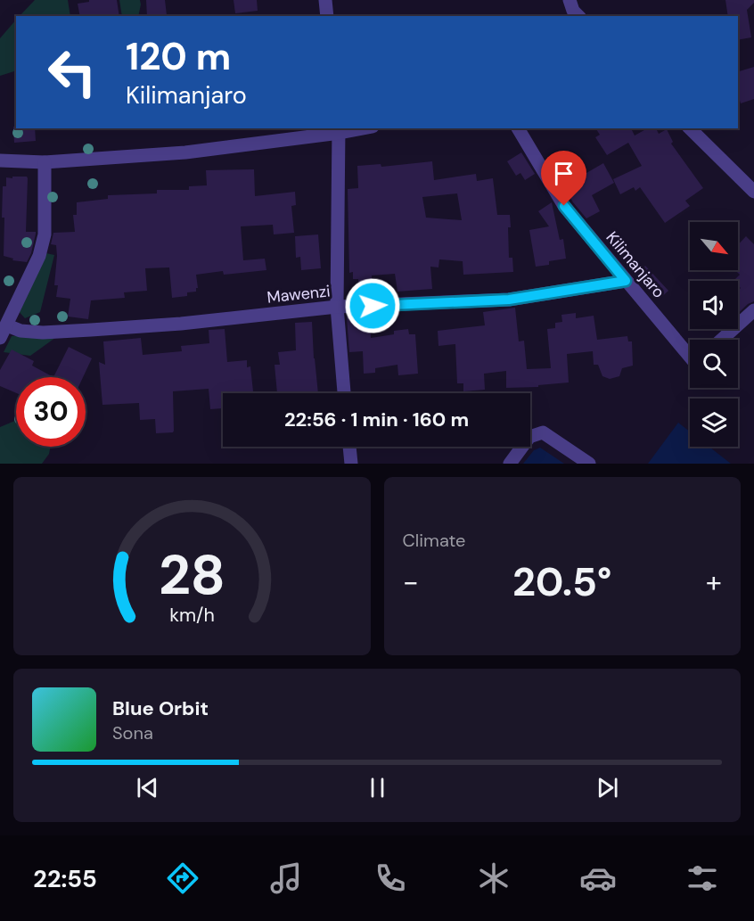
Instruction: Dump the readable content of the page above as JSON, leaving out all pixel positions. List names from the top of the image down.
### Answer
{
  "streets": {
    "street": ["Kilimanjaro", "Mawenzi"]
  },
  "crossings": [
    ["Kilimanjaro", "Mawenzi"]
  ],
  "north": "bottom right",
  "page": {
    "turn": ["120 m", "Kilimanjaro"],
    "limit": "30",
    "trip": "22:56 · 1 min · 160 m",
    "tile": "Climate",
    "heat": ["−", "20.5°", "+"],
    "song": ["Blue Orbit", "Sona"],
    "tabs": "22:55",
    "gauge": ["28", "km/h"]
  }
}
